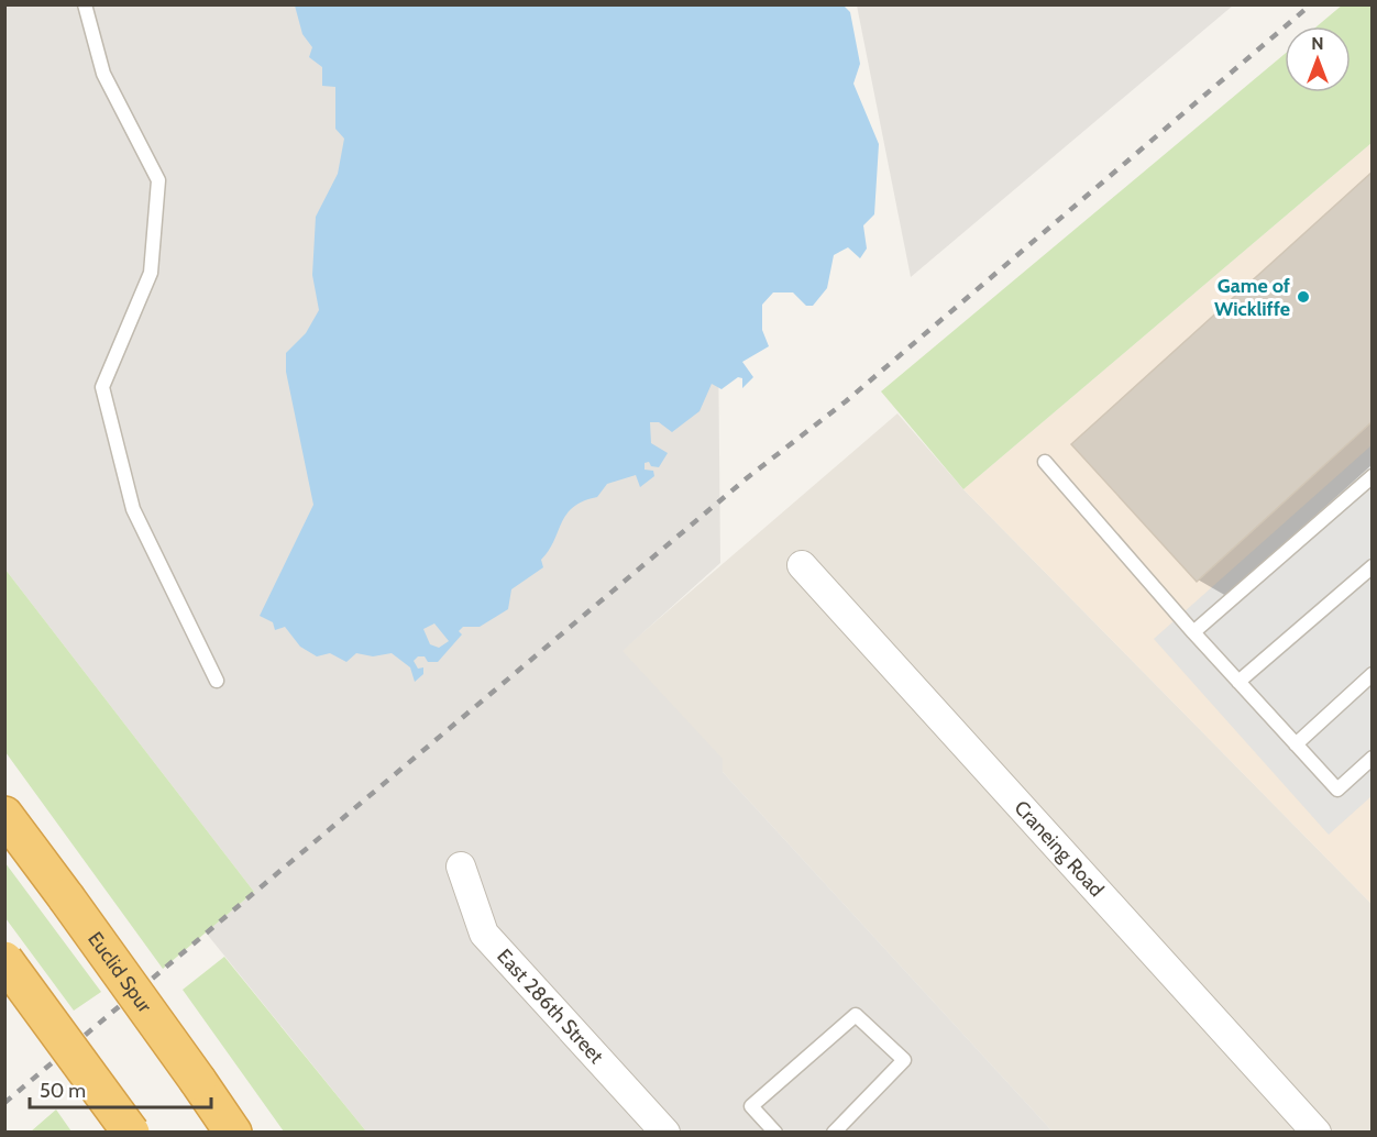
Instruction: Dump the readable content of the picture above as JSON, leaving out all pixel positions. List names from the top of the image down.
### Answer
{
  "streets": {
    "highway": ["Euclid Spur"],
    "street": ["Craneing Road", "East 286th Street"]
  },
  "places": ["Game of Wickliffe"],
  "scale_bar": "50 m",
  "north": "top"
}
